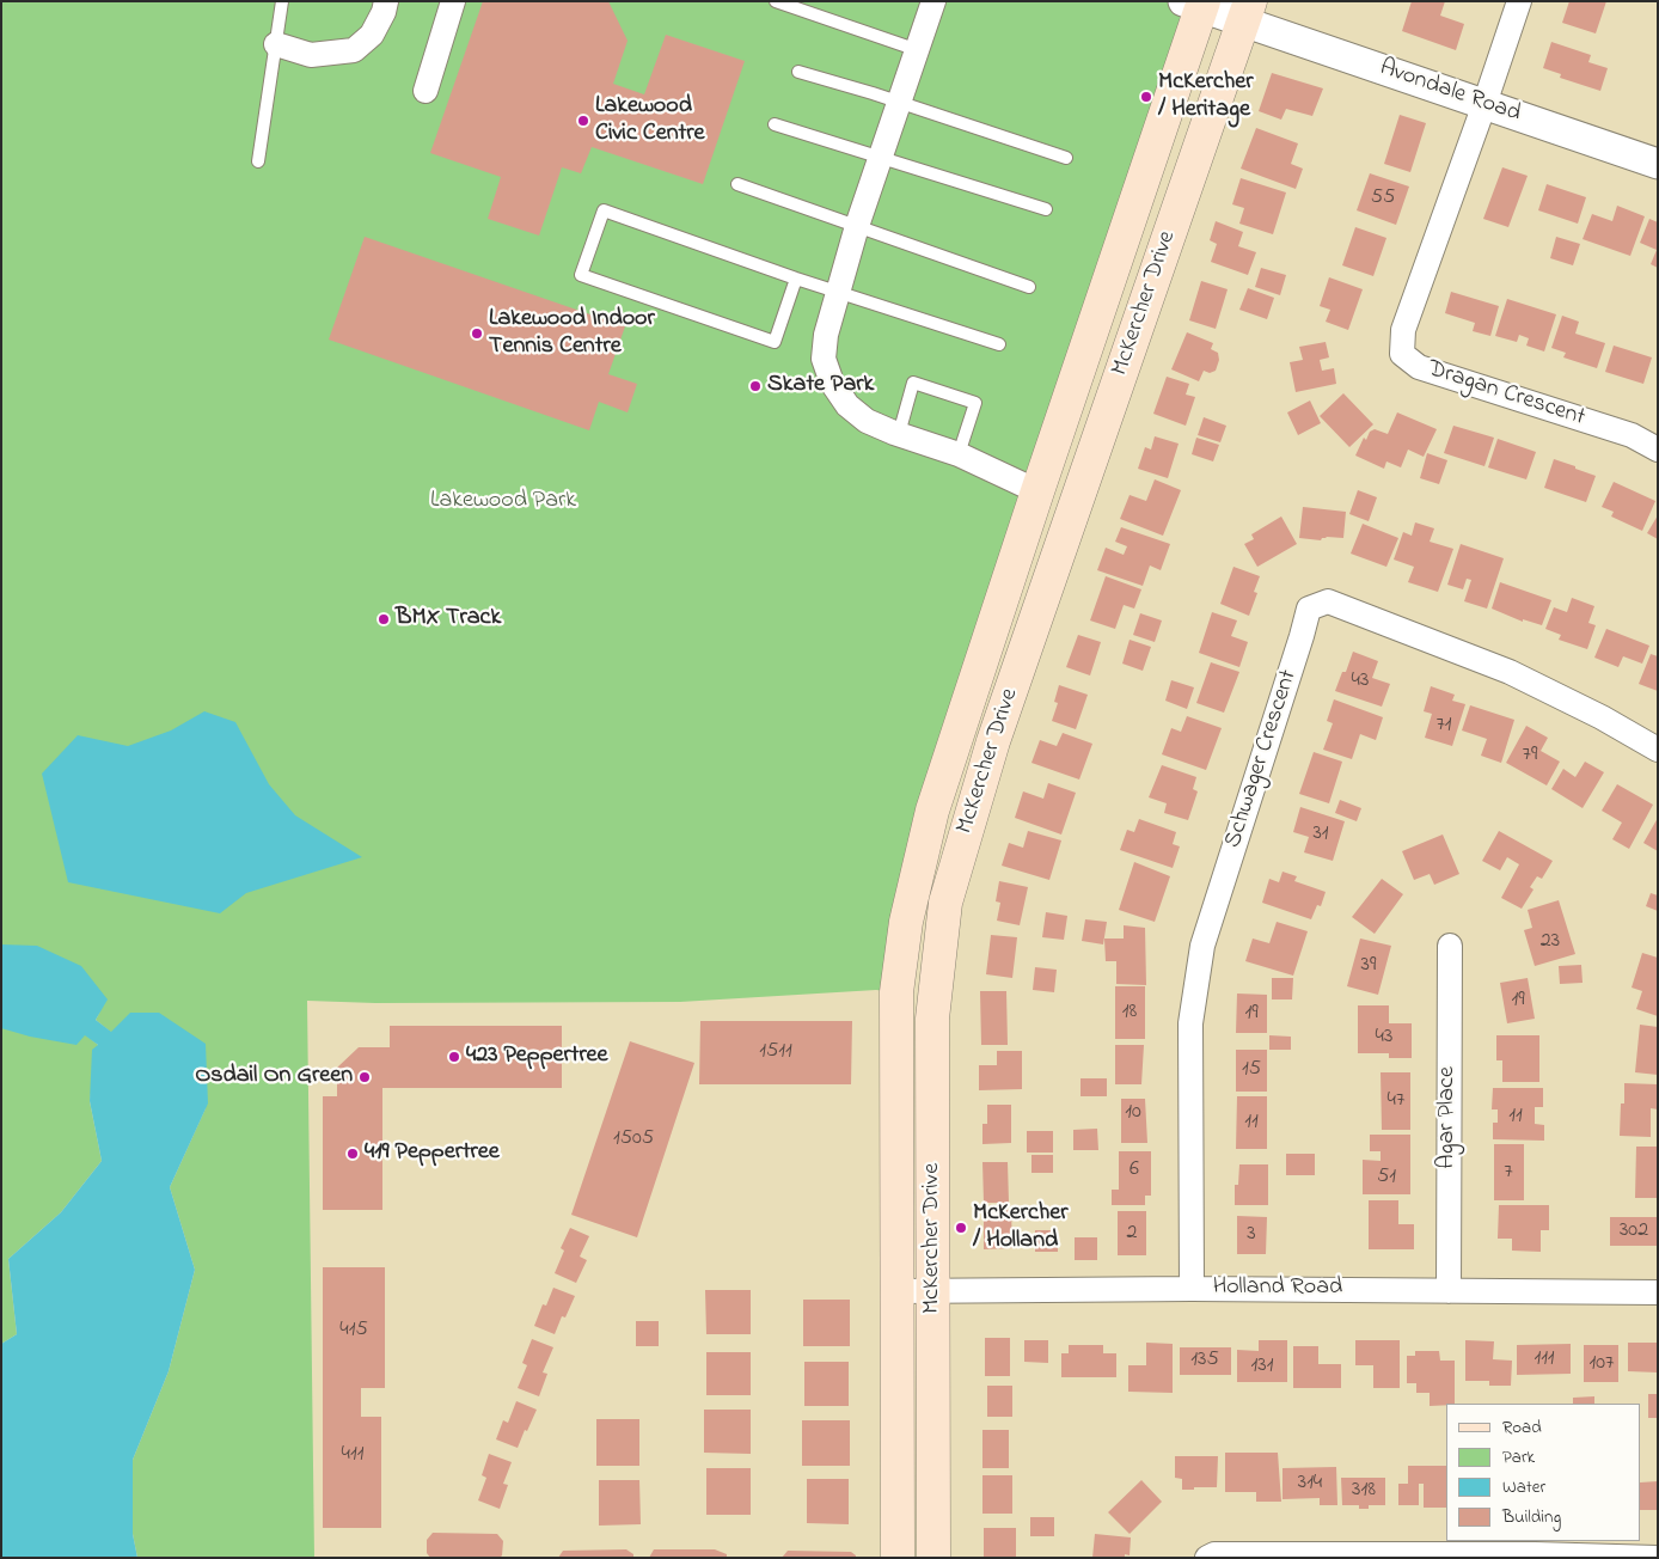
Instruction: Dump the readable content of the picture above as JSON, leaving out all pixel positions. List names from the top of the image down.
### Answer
{
  "streets": {
    "main road": ["McKercher Drive"],
    "street": [
      "Avondale Road",
      "Dragan Crescent",
      "Schwager Crescent",
      "Agar Place",
      "Holland Road"
    ]
  },
  "crossings": [
    ["Avondale Road", "McKercher Drive"],
    ["Avondale Road", "Dragan Crescent"],
    ["McKercher Drive", "Holland Road"],
    ["Schwager Crescent", "Holland Road"],
    ["Agar Place", "Holland Road"]
  ],
  "parks": ["Lakewood Park"],
  "places": [
    "McKercher / Heritage",
    "Lakewood Civic Centre",
    "Lakewood Indoor Tennis Centre",
    "Skate Park",
    "BMX Track",
    "423 Peppertree",
    "Osdail On Green",
    "419 Peppertree",
    "McKercher / Holland"
  ],
  "house_numbers": [
    "55",
    "43",
    "71",
    "79",
    "31",
    "23",
    "39",
    "19",
    "18",
    "19",
    "43",
    "1511",
    "15",
    "47",
    "10",
    "11",
    "11",
    "1505",
    "6",
    "7",
    "51",
    "302",
    "2",
    "3",
    "415",
    "111",
    "135",
    "107",
    "131",
    "411",
    "314",
    "318"
  ],
  "legend": [
    "Road",
    "Park",
    "Water",
    "Building"
  ]
}
